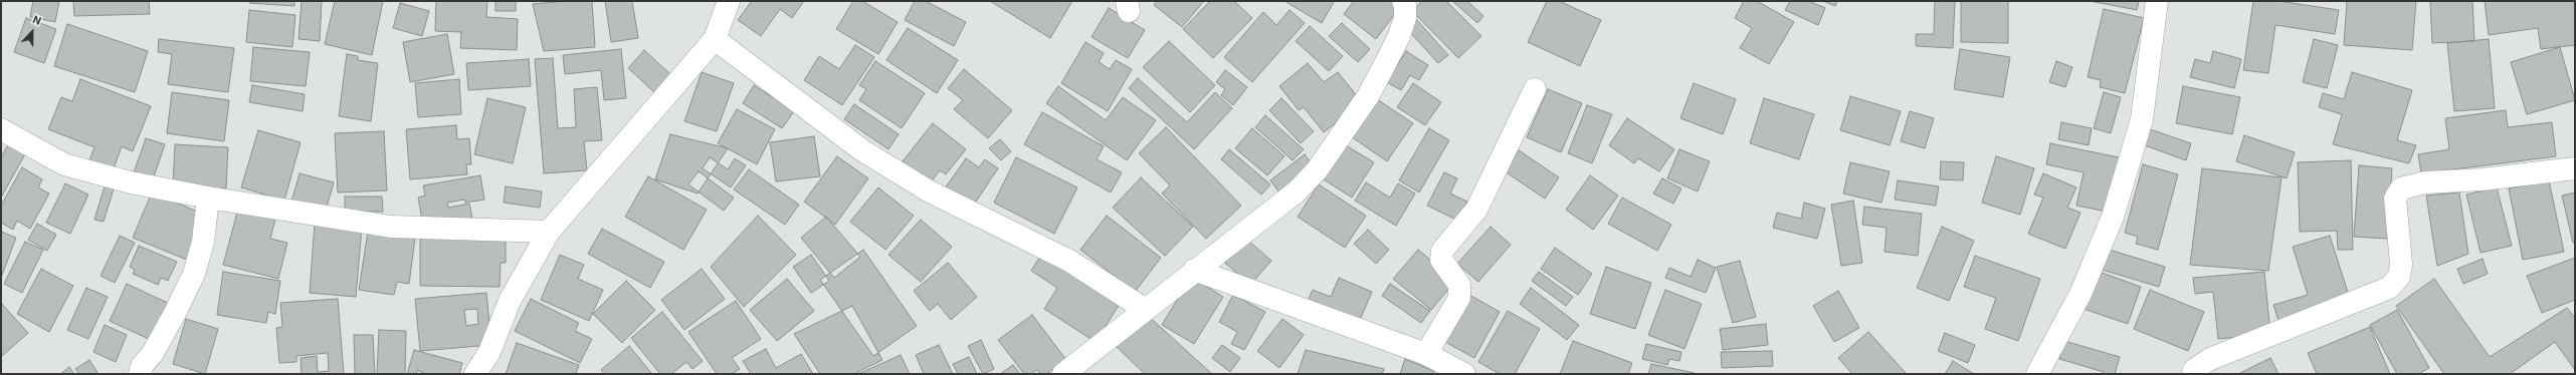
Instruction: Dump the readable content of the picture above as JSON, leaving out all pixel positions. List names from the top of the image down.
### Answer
{
  "north": "top"
}
